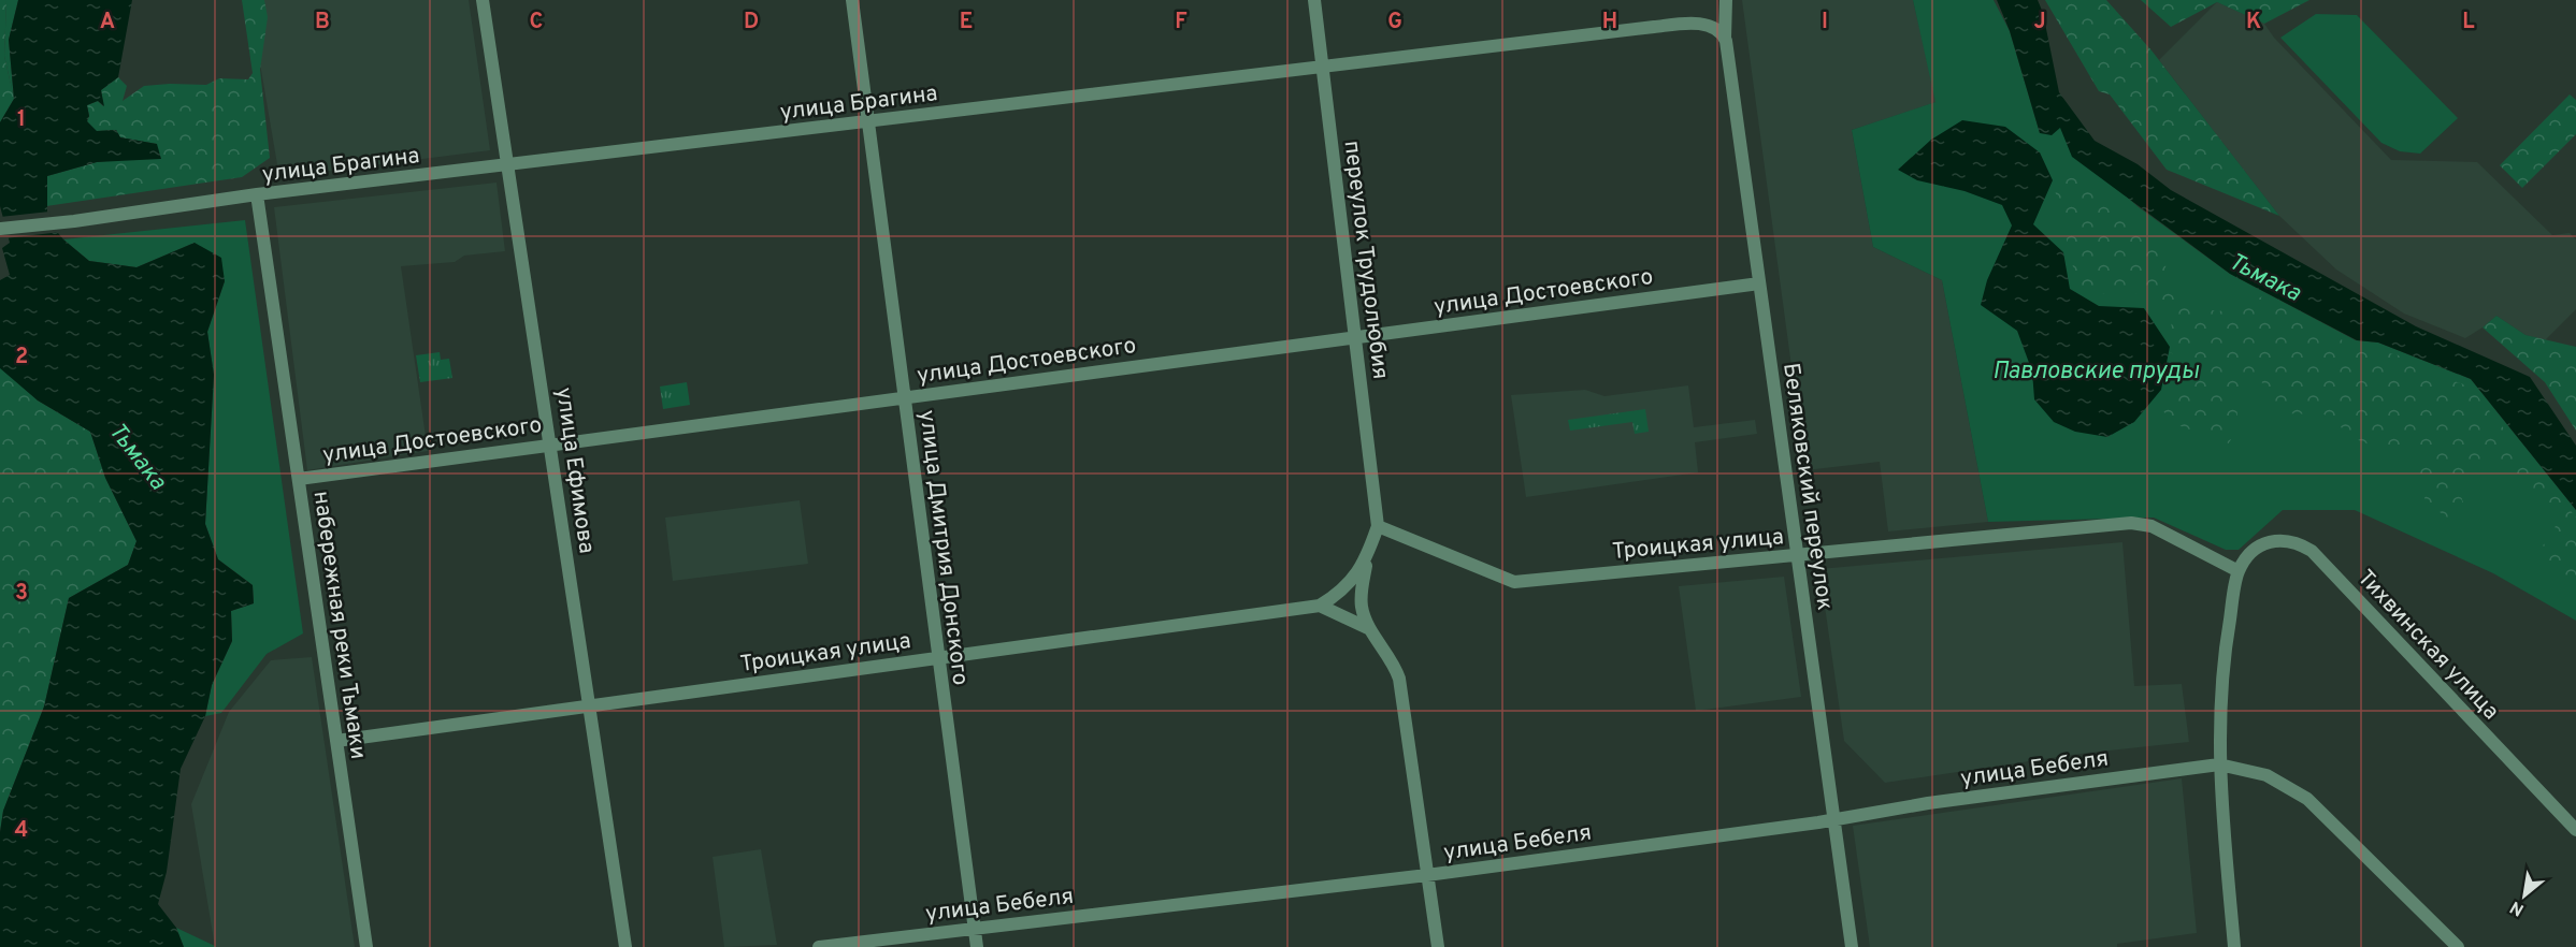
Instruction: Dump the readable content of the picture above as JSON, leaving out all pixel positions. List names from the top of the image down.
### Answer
{
  "streets": {
    "street": [
      "улица Брагина",
      "переулок Трудолюбия",
      "улица Достоевского",
      "улица Ефимова",
      "Беляковский переулок",
      "Троицкая улица",
      "улица Дмитрия Донского",
      "набережная реки Тьмаки",
      "Тихвинская улица",
      "улица Бебеля"
    ]
  },
  "crossings": [
    ["улица Брагина", "переулок Трудолюбия"],
    ["улица Брагина", "улица Ефимова"],
    ["улица Брагина", "Беляковский переулок"],
    ["улица Брагина", "улица Дмитрия Донского"],
    ["улица Брагина", "набережная реки Тьмаки"],
    ["переулок Трудолюбия", "улица Достоевского"],
    ["переулок Трудолюбия", "Троицкая улица"],
    ["улица Достоевского", "улица Ефимова"],
    ["улица Достоевского", "Беляковский переулок"],
    ["улица Достоевского", "улица Дмитрия Донского"],
    ["улица Достоевского", "набережная реки Тьмаки"],
    ["улица Ефимова", "Троицкая улица"],
    ["Беляковский переулок", "Троицкая улица"],
    ["Беляковский переулок", "улица Бебеля"],
    ["Троицкая улица", "улица Дмитрия Донского"],
    ["Троицкая улица", "набережная реки Тьмаки"],
    ["Троицкая улица", "Тихвинская улица"],
    ["улица Дмитрия Донского", "улица Бебеля"]
  ],
  "water": ["Тьмака", "Павловские пруды"],
  "north": "bottom left",
  "grid": {
    "columns": [
      "A",
      "B",
      "C",
      "D",
      "E",
      "F",
      "G",
      "H",
      "I",
      "J",
      "K",
      "L"
    ],
    "rows": [
      "1",
      "2",
      "3",
      "4"
    ]
  }
}
